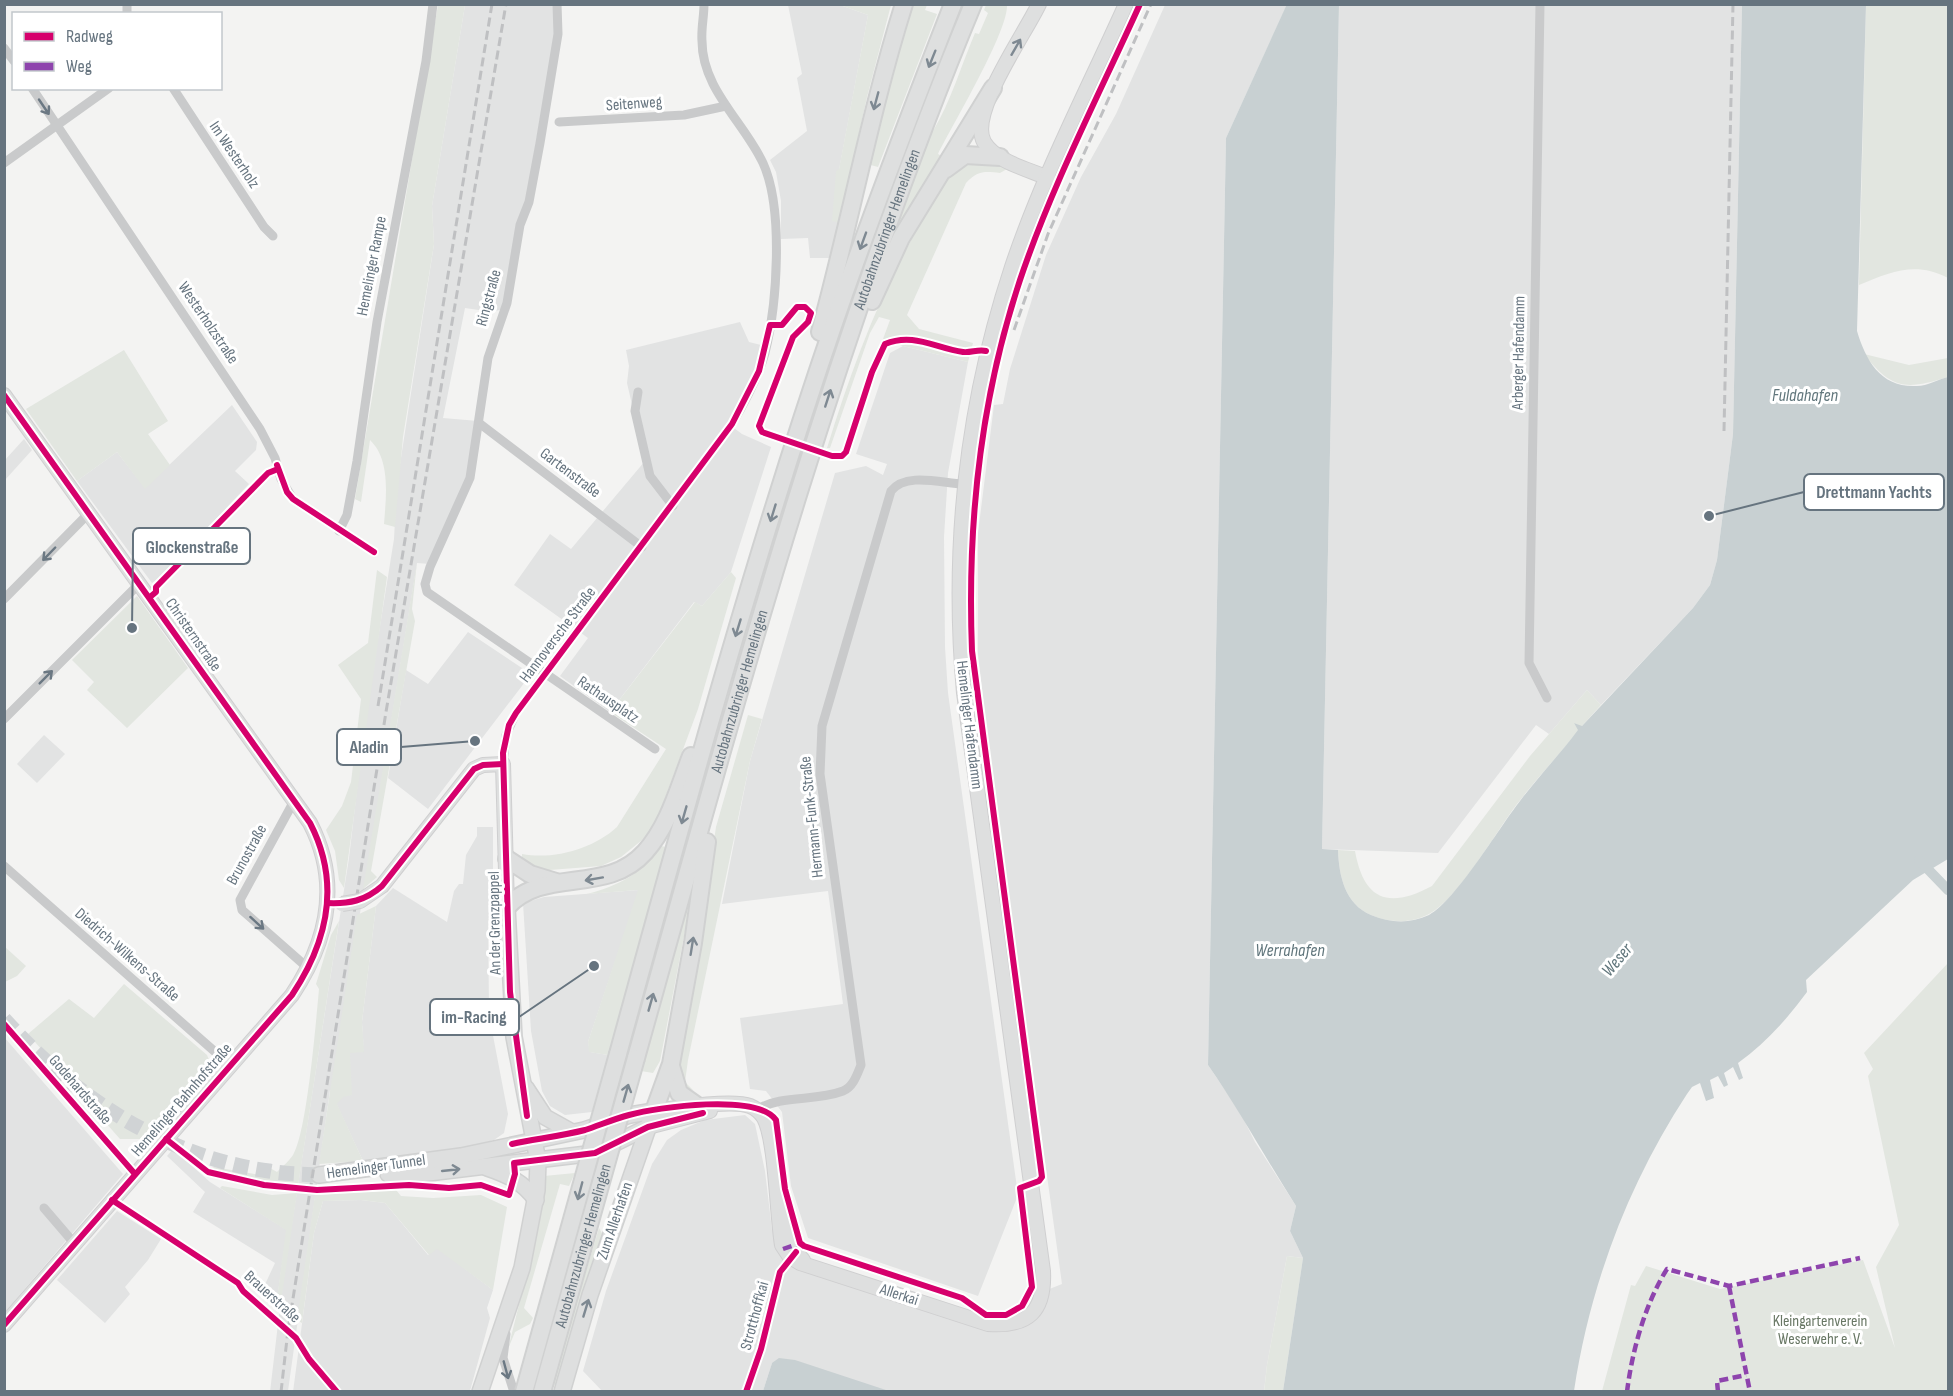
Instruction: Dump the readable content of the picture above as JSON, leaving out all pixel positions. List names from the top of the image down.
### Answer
{
  "streets": {
    "highway": ["Autobahnzubringer Hemelingen"],
    "main road": ["An der Grenzpappel", "Hemelinger Tunnel", "Zum Allerhafen"],
    "street": [
      "Seitenweg",
      "Im Westerholz",
      "Hemelinger Rampe",
      "Ringstraße",
      "Westerholzstraße",
      "Arberger Hafendamm",
      "Gartenstraße",
      "Christernstraße",
      "Hannoversche Straße",
      "Rathausplatz",
      "Hemelinger Hafendamm",
      "Hermann-Funk-Straße",
      "Brunostraße",
      "Diedrich-Wilkens-Straße",
      "Godehardstraße",
      "Hemelinger Bahnhofstraße",
      "Allerkai",
      "Brauerstraße",
      "Strotthoffkai"
    ]
  },
  "crossings": [
    ["Seitenweg", "Hannoversche Straße"],
    ["Hemelinger Rampe", "Westerholzstraße"],
    ["Ringstraße", "Gartenstraße"],
    ["Ringstraße", "Hannoversche Straße"],
    ["Ringstraße", "Rathausplatz"],
    ["Gartenstraße", "Hannoversche Straße"],
    ["Christernstraße", "Brunostraße"],
    ["Christernstraße", "Hemelinger Bahnhofstraße"],
    ["Hannoversche Straße", "Rathausplatz"],
    ["Hannoversche Straße", "An der Grenzpappel"],
    ["Hemelinger Hafendamm", "Hermann-Funk-Straße"],
    ["Hemelinger Hafendamm", "Allerkai"],
    ["Brunostraße", "Hemelinger Bahnhofstraße"],
    ["An der Grenzpappel", "Hemelinger Tunnel"],
    ["Diedrich-Wilkens-Straße", "Hemelinger Bahnhofstraße"],
    ["Godehardstraße", "Hemelinger Bahnhofstraße"],
    ["Hemelinger Bahnhofstraße", "Brauerstraße"],
    ["Hemelinger Tunnel", "Zum Allerhafen"],
    ["Allerkai", "Strotthoffkai"]
  ],
  "one_way": ["Zum Allerhafen"],
  "water": ["Fuldahafen", "Werrahafen", "Weser"],
  "parks": ["Kleingartenverein Weserwehr e. V."],
  "places": [
    "Drettmann Yachts",
    "Glockenstraße",
    "Aladin",
    "im-Racing"
  ],
  "legend": ["Radweg", "Weg"]
}
